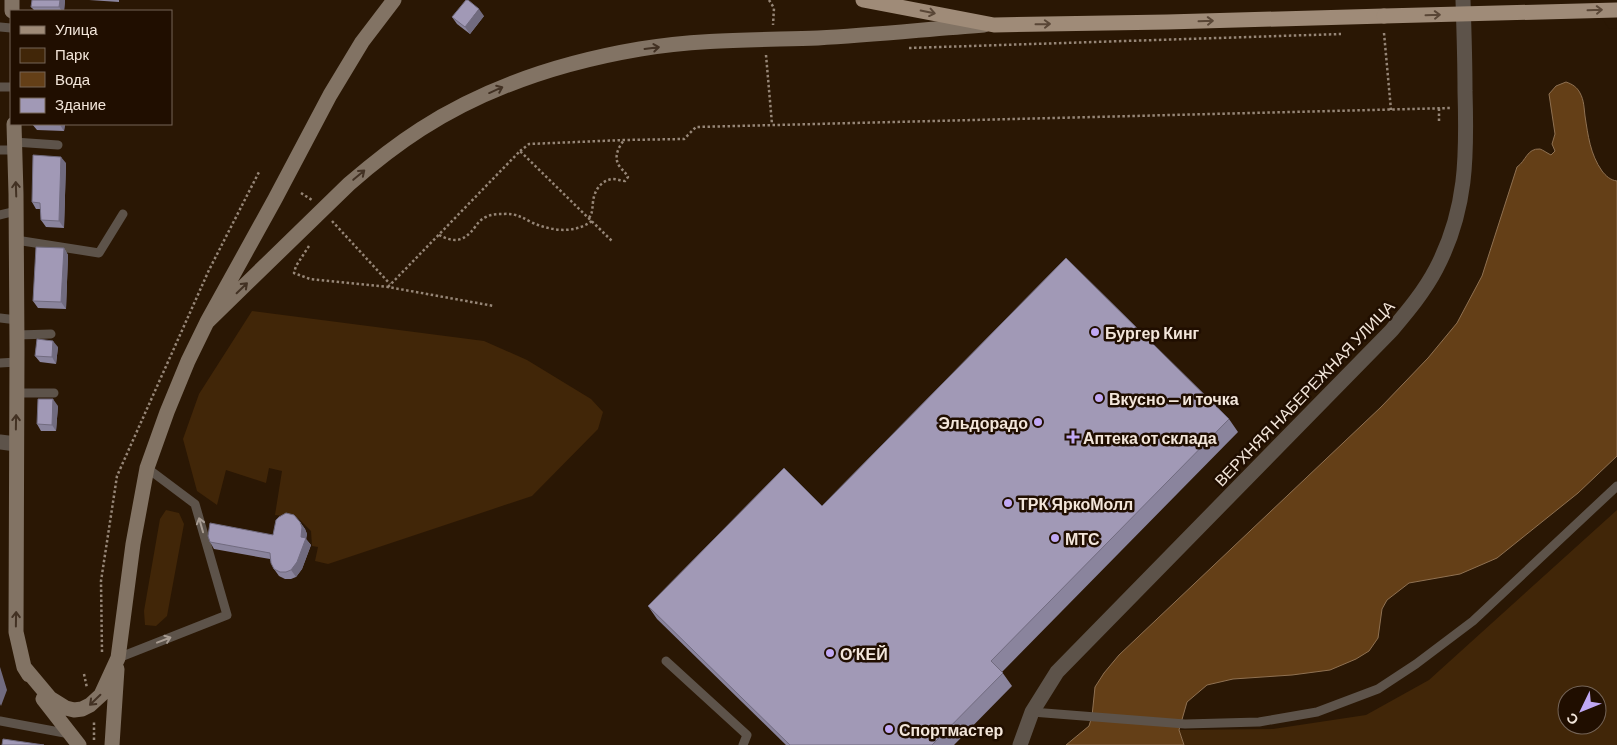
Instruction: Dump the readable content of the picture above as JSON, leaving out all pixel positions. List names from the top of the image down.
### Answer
{
  "streets": {
    "street": ["ВЕРХНЯЯ НАБЕРЕЖНАЯ УЛИЦА"]
  },
  "places": {
    "other": [
      "Бургер Кинг",
      "Вкусно — и точка",
      "Эльдорадо",
      "ТРК ЯркоМолл",
      "МТС",
      "О’КЕЙ",
      "Спортмастер"
    ],
    "health": ["Аптека от склада"]
  },
  "legend": [
    "Улица",
    "Парк",
    "Вода",
    "Здание"
  ],
  "north": "bottom left"
}
